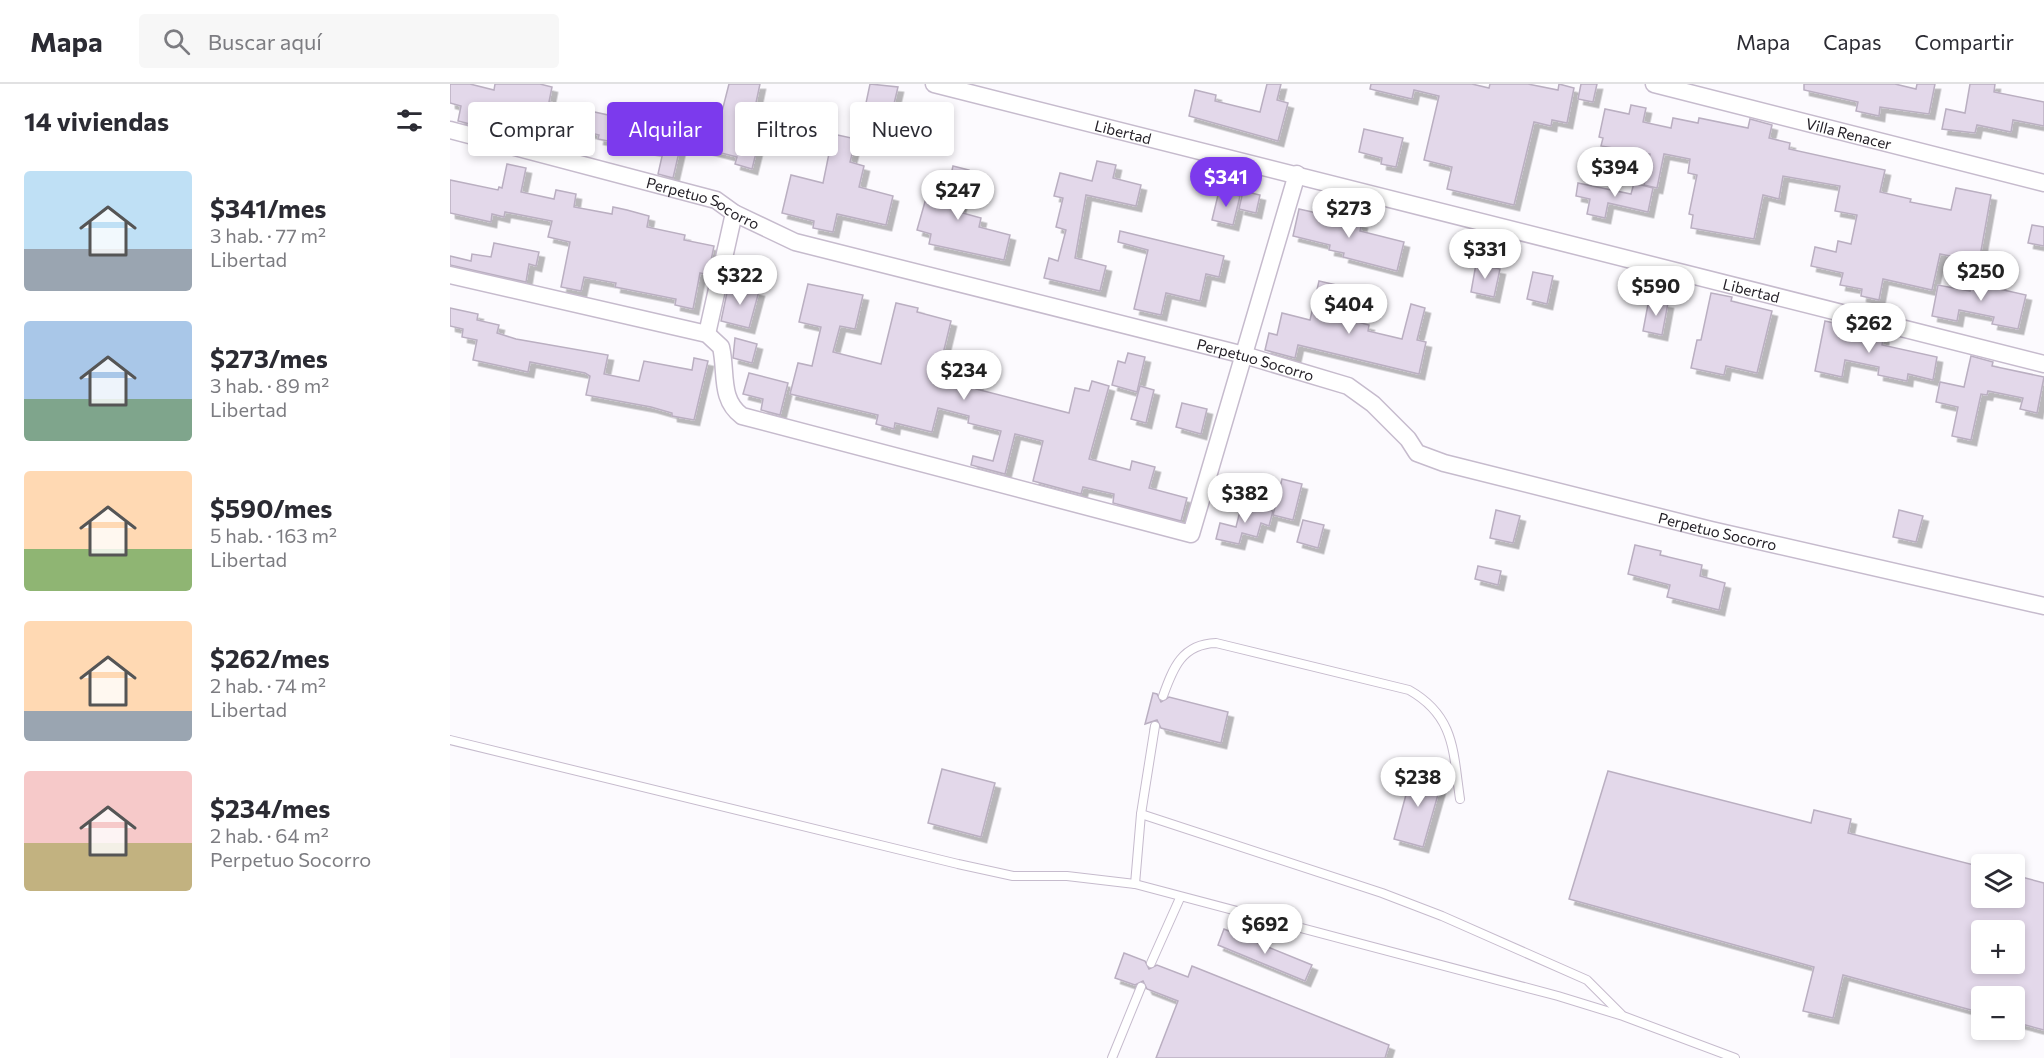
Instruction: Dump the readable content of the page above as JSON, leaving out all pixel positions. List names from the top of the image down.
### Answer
{
  "streets": {
    "street": ["Libertad", "Villa Renacer", "Perpetuo Socorro"]
  },
  "page": {
    "header": "Mapa",
    "search": "Buscar aquí",
    "nav": ["Mapa", "Capas", "Compartir"],
    "heading": "14 viviendas",
    "chip": [
      "Comprar",
      "Alquilar",
      "Filtros",
      "Nuevo"
    ],
    "price": [
      "$394",
      "$341",
      "$247",
      "$273",
      "$331",
      "$250",
      "$322",
      "$590",
      "$404",
      "$262",
      "$234",
      "$382",
      "$238",
      "$692"
    ],
    "list": [
      {
        "name": "$341/mes",
        "note": "3 hab. · 77 m² · Libertad"
      },
      {
        "name": "$273/mes",
        "note": "3 hab. · 89 m² · Libertad"
      },
      {
        "name": "$590/mes",
        "note": "5 hab. · 163 m² · Libertad"
      },
      {
        "name": "$262/mes",
        "note": "2 hab. · 74 m² · Libertad"
      },
      {
        "name": "$234/mes",
        "note": "2 hab. · 64 m² · Perpetuo Socorro"
      }
    ],
    "map_buttons": ["+", "−"]
  }
}
